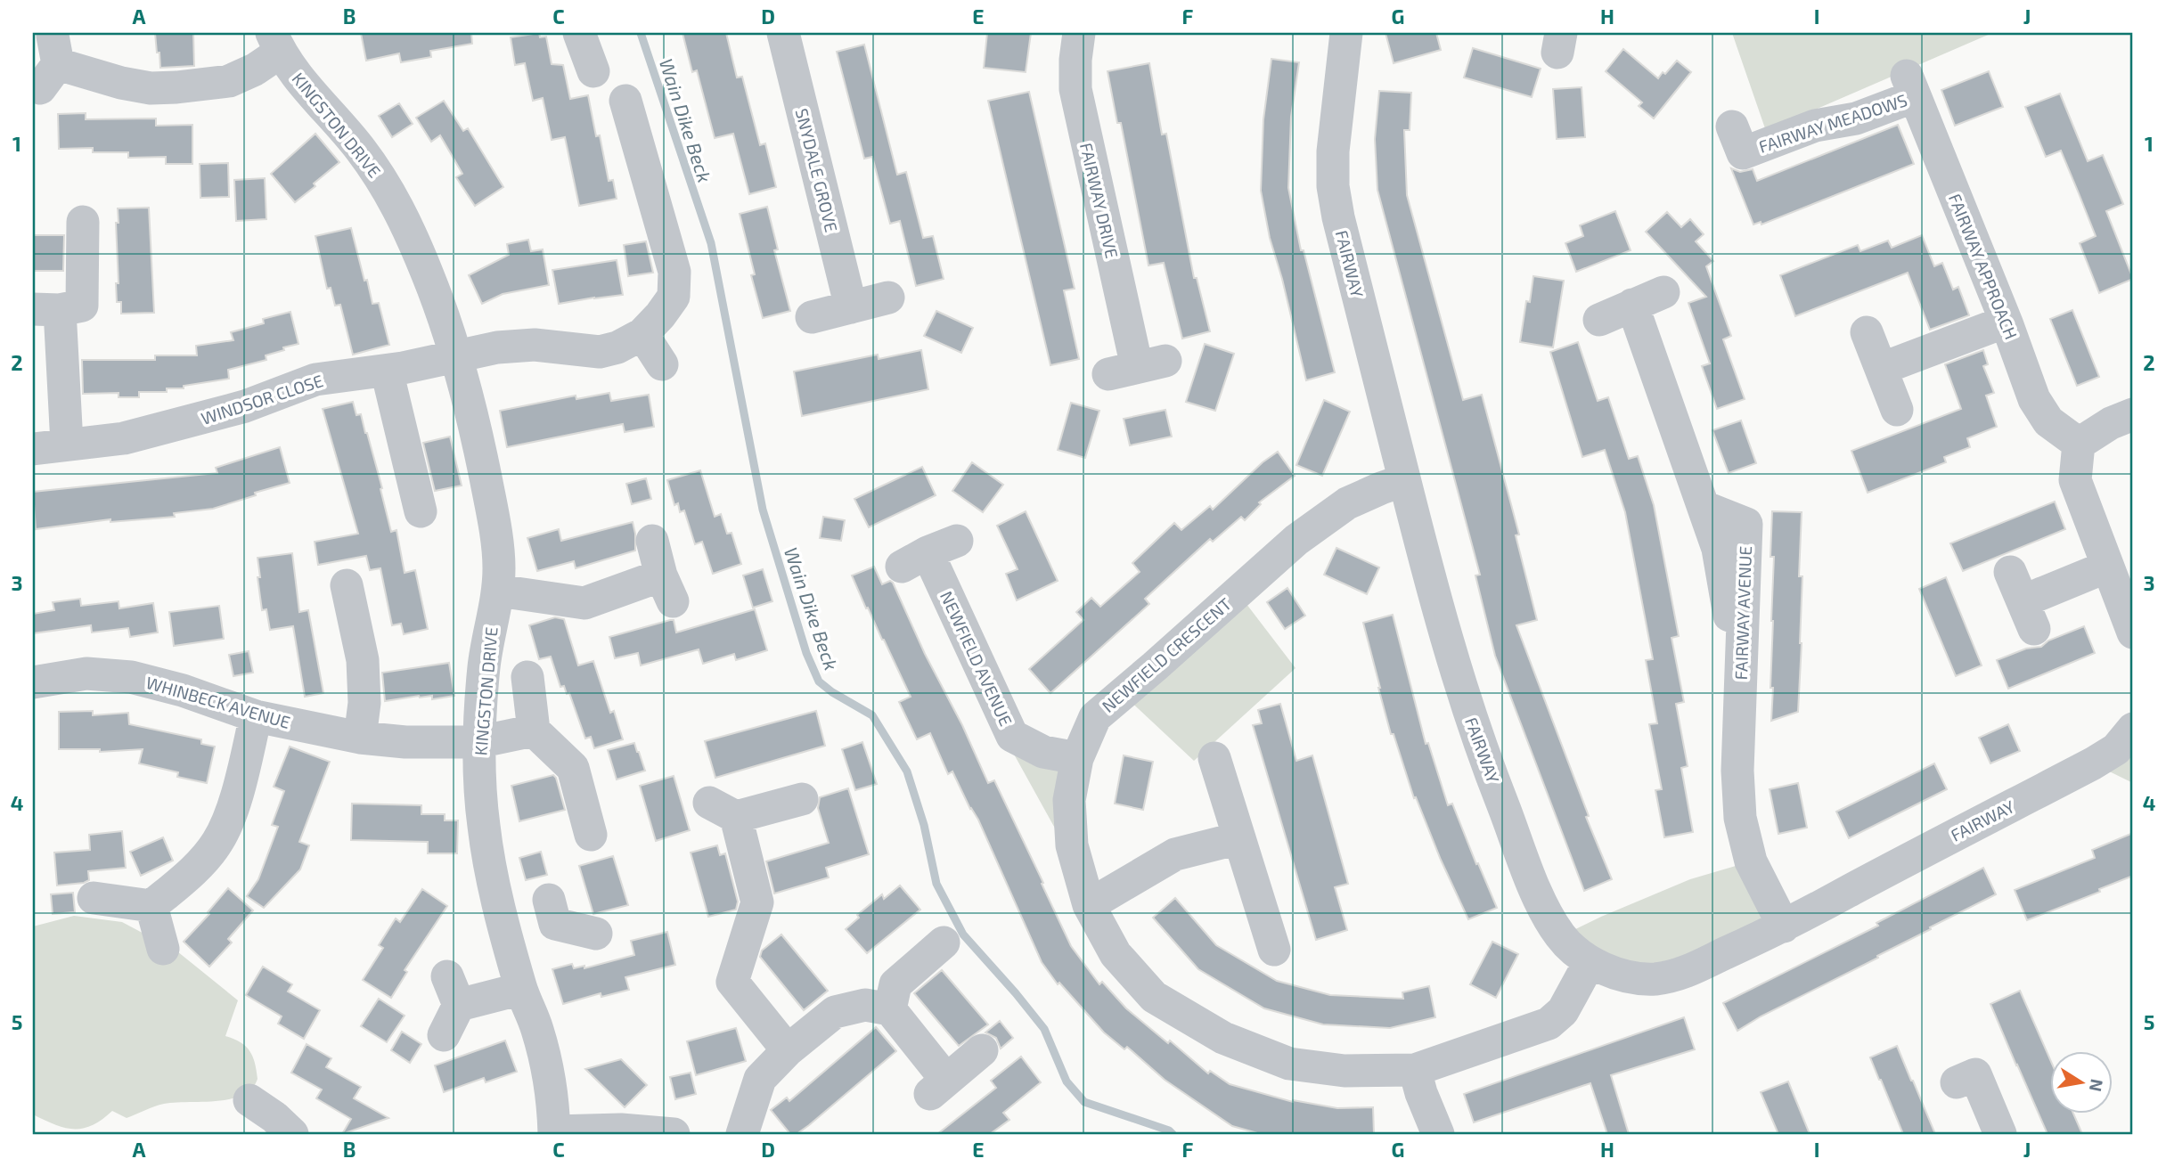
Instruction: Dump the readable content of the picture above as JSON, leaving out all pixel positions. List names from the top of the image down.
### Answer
{
  "streets": {
    "street": [
      "FAIRWAY MEADOWS",
      "KINGSTON DRIVE",
      "SNYDALE GROVE",
      "FAIRWAY DRIVE",
      "FAIRWAY",
      "FAIRWAY APPROACH",
      "WINDSOR CLOSE",
      "FAIRWAY AVENUE",
      "NEWFIELD CRESCENT",
      "NEWFIELD AVENUE",
      "WHINBECK AVENUE"
    ]
  },
  "crossings": [
    ["FAIRWAY MEADOWS", "FAIRWAY APPROACH"],
    ["KINGSTON DRIVE", "WINDSOR CLOSE"],
    ["KINGSTON DRIVE", "WHINBECK AVENUE"],
    ["FAIRWAY", "FAIRWAY AVENUE"],
    ["FAIRWAY", "NEWFIELD CRESCENT"],
    ["NEWFIELD CRESCENT", "NEWFIELD AVENUE"]
  ],
  "water": ["Wain Dike Beck"],
  "north": "right",
  "grid": {
    "columns": [
      "A",
      "B",
      "C",
      "D",
      "E",
      "F",
      "G",
      "H",
      "I",
      "J"
    ],
    "rows": [
      "1",
      "2",
      "3",
      "4",
      "5"
    ]
  }
}
